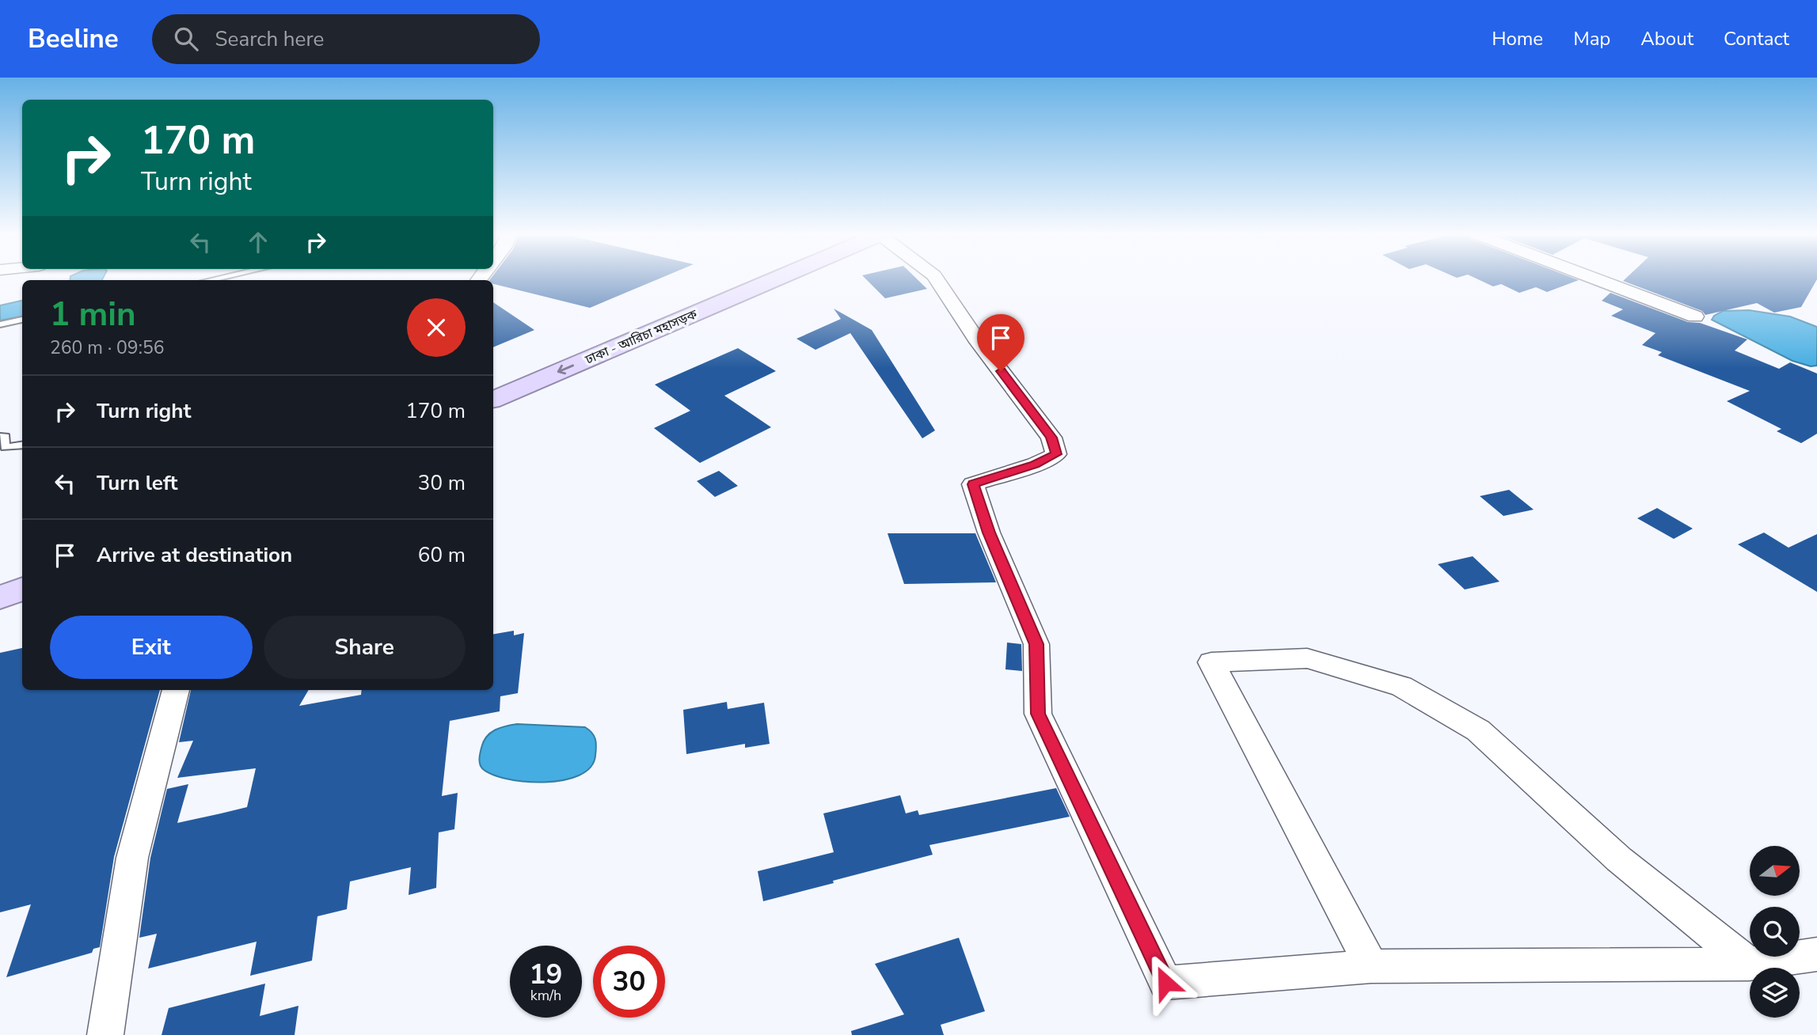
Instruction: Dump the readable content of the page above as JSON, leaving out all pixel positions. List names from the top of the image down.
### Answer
{
  "streets": {
    "highway": ["ঢাকা - আরিচা মহাসড়ক"]
  },
  "north": "right",
  "page": {
    "header": "Beeline",
    "search": "Search here",
    "nav": [
      "Home",
      "Map",
      "About",
      "Contact"
    ],
    "turn": ["170 m", "Turn right"],
    "heading": ["1 min", "260 m · 09:56"],
    "list": [
      {
        "name": "Turn right",
        "value": "170 m"
      },
      {
        "name": "Turn left",
        "value": "30 m"
      },
      {
        "name": "Arrive at destination",
        "value": "60 m"
      }
    ],
    "buttons": ["Exit", "Share"],
    "speed": "19 km/h",
    "limit": "30"
  }
}
